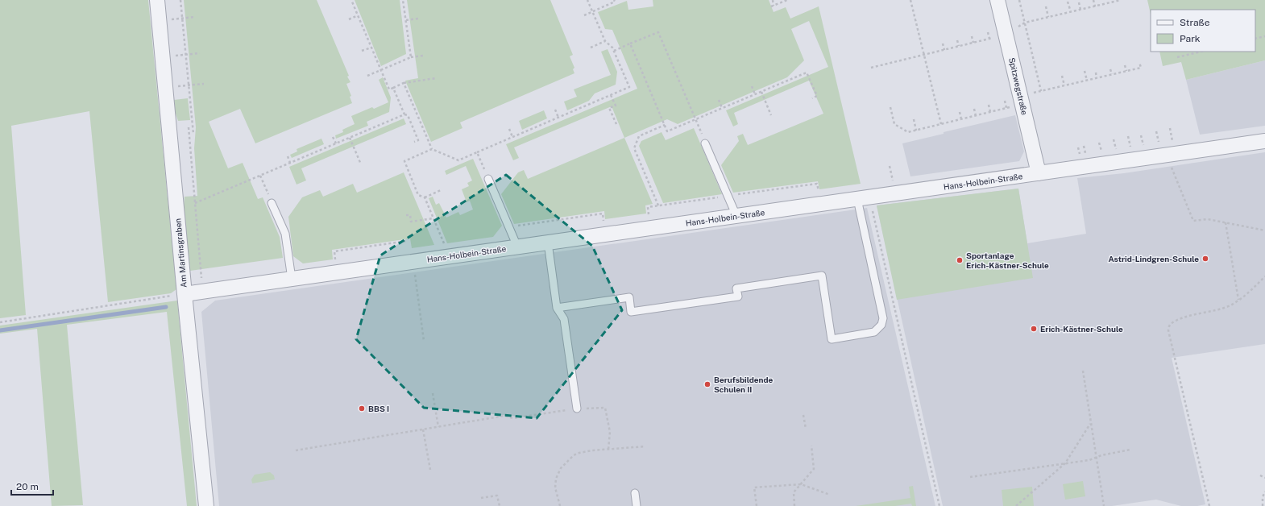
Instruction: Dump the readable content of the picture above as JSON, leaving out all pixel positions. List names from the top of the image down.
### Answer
{
  "streets": {
    "street": ["Spitzwegstraße", "Hans-Holbein-Straße", "Am Martinsgraben"]
  },
  "crossings": [
    ["Spitzwegstraße", "Hans-Holbein-Straße"],
    ["Hans-Holbein-Straße", "Am Martinsgraben"]
  ],
  "places": [
    "Astrid-Lindgren-Schule",
    "Sportanlage Erich-Kästner-Schule",
    "Erich-Kästner-Schule",
    "Berufsbildende Schulen II",
    "BBS I"
  ],
  "legend": ["Straße", "Park"],
  "scale_bar": "20 m"
}
